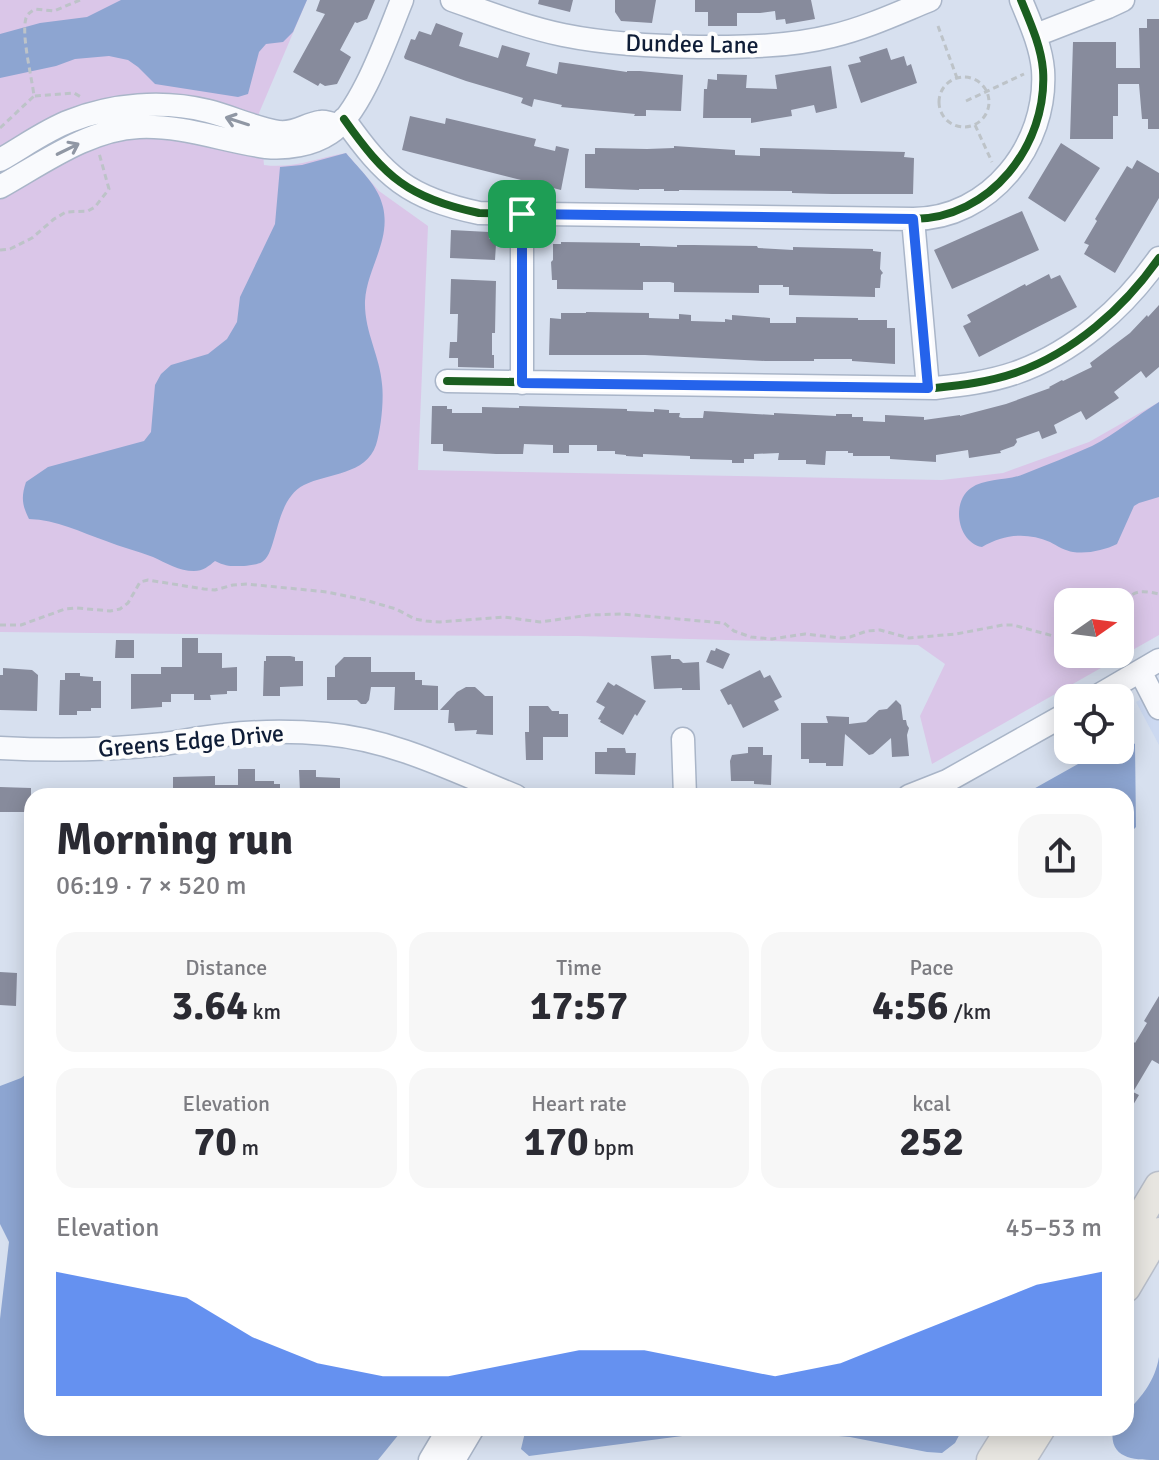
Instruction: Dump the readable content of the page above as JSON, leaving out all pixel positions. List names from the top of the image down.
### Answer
{
  "streets": {
    "street": ["Dundee Lane", "Greens Edge Drive"]
  },
  "north": "right",
  "page": {
    "heading": ["Morning run", "06:19 · 7 × 520 m"],
    "stats": [
      ["Distance", "3.64 km"],
      ["Time", "17:57"],
      ["Pace", "4:56 /km"],
      ["Elevation", "70 m"],
      ["Heart rate", "170 bpm"],
      ["kcal", "252"]
    ],
    "chart": ["Elevation", "45–53 m"]
  }
}
